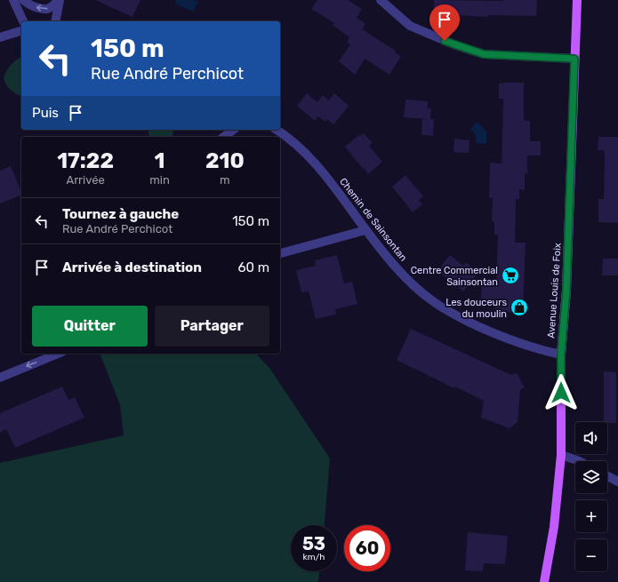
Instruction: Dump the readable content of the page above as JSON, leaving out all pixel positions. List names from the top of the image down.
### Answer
{
  "streets": {
    "main road": ["Avenue Louis de Foix"],
    "street": ["Chemin de Sainsontan"]
  },
  "crossings": [
    ["Chemin de Sainsontan", "Avenue Louis de Foix"]
  ],
  "places": {
    "supermarket": ["Centre Commercial Sainsontan"],
    "shop": ["Les douceurs du moulin"]
  },
  "page": {
    "turn": ["150 m", "Rue André Perchicot"],
    "then": "Puis",
    "eta": [
      "17:22",
      "Arrivée",
      "1",
      "min",
      "210",
      "m"
    ],
    "list": [
      {
        "name": "Tournez à gauche",
        "note": "Rue André Perchicot",
        "value": "150 m"
      },
      {
        "name": "Arrivée à destination",
        "value": "60 m"
      }
    ],
    "buttons": ["Quitter", "Partager"],
    "map_buttons": ["+", "−"],
    "speed": "53 km/h",
    "limit": "60"
  }
}
